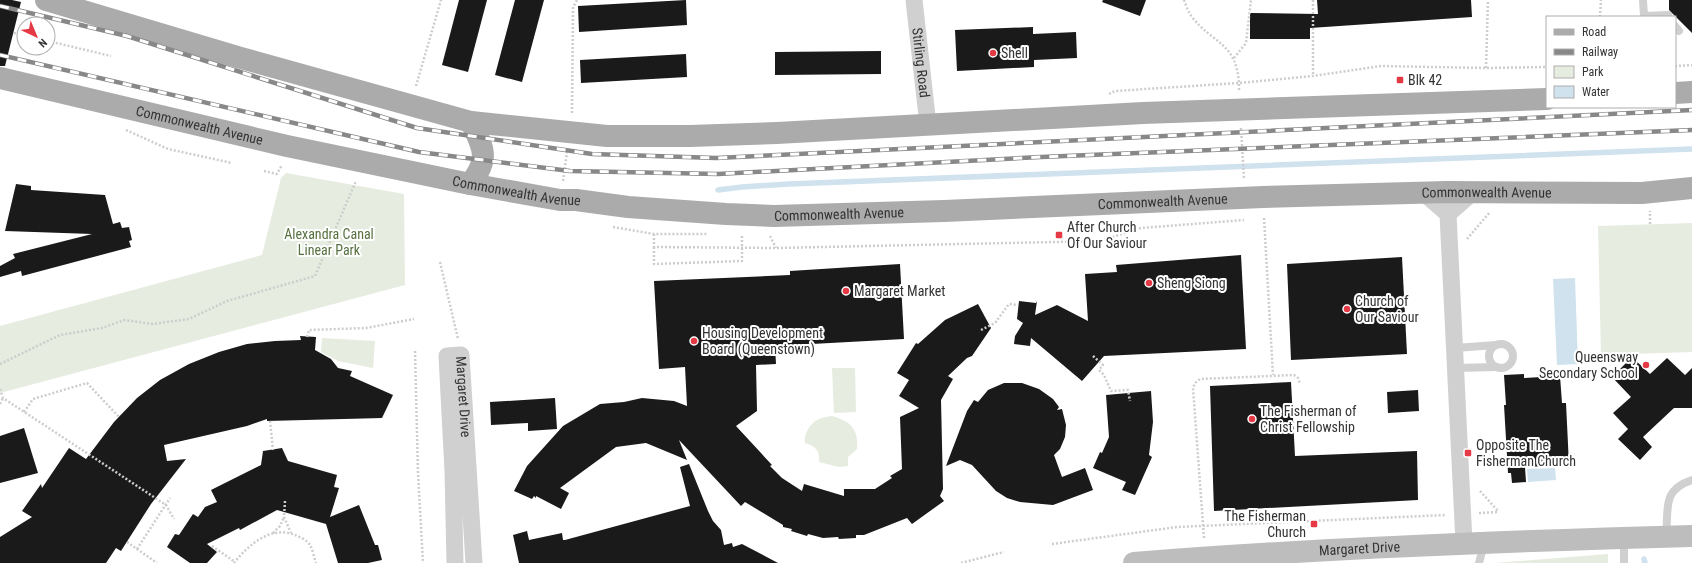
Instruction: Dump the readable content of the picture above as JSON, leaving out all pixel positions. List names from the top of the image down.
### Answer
{
  "streets": {
    "main road": ["Commonwealth Avenue"],
    "street": ["Stirling Road", "Margaret Drive"]
  },
  "parks": ["Alexandra Canal Linear Park"],
  "places": {
    "other": [
      "Shell",
      "Sheng Siong",
      "Margaret Market",
      "Church of Our Saviour",
      "Housing Development Board (Queenstown)",
      "Queensway Secondary School",
      "The Fisherman of Christ Fellowship"
    ],
    "transit": [
      "Blk 42",
      "After Church Of Our Saviour",
      "Opposite The Fisherman Church",
      "The Fisherman Church"
    ]
  },
  "legend": [
    "Road",
    "Railway",
    "Park",
    "Water"
  ],
  "north": "bottom right"
}
